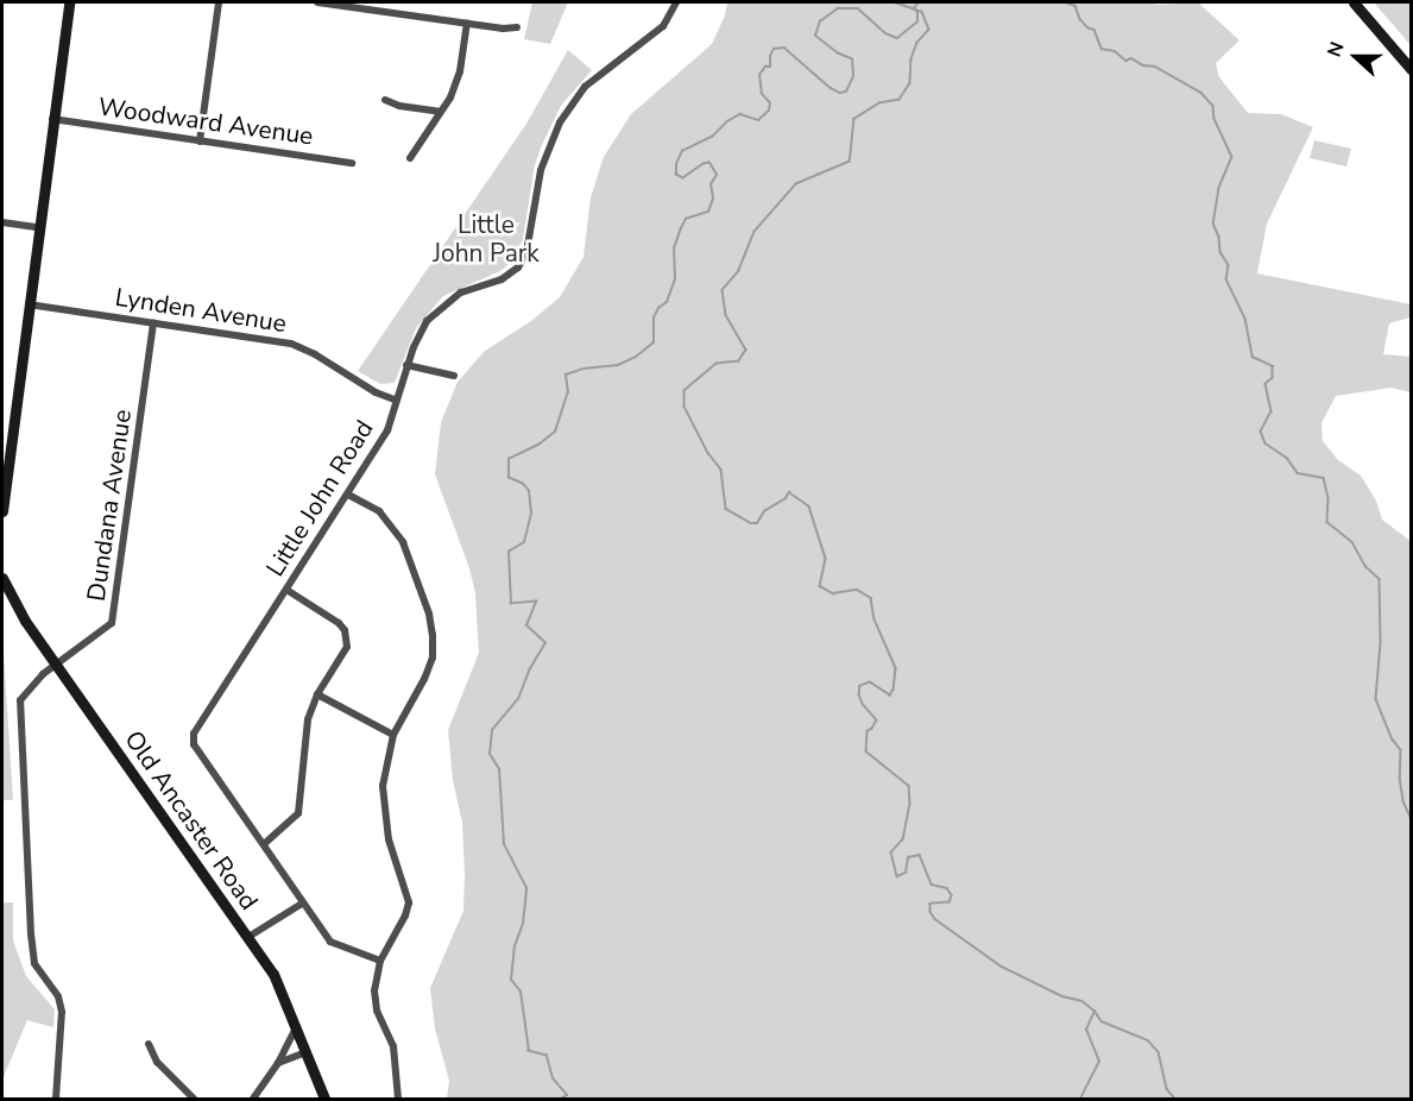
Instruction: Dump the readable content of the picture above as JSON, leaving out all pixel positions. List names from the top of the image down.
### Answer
{
  "streets": {
    "street": [
      "Woodward Avenue",
      "Lynden Avenue",
      "Little John Road",
      "Dundana Avenue",
      "Old Ancaster Road"
    ]
  },
  "crossings": [
    ["Lynden Avenue", "Little John Road"],
    ["Lynden Avenue", "Dundana Avenue"],
    ["Dundana Avenue", "Old Ancaster Road"]
  ],
  "parks": ["Little John Park"],
  "north": "left"
}
